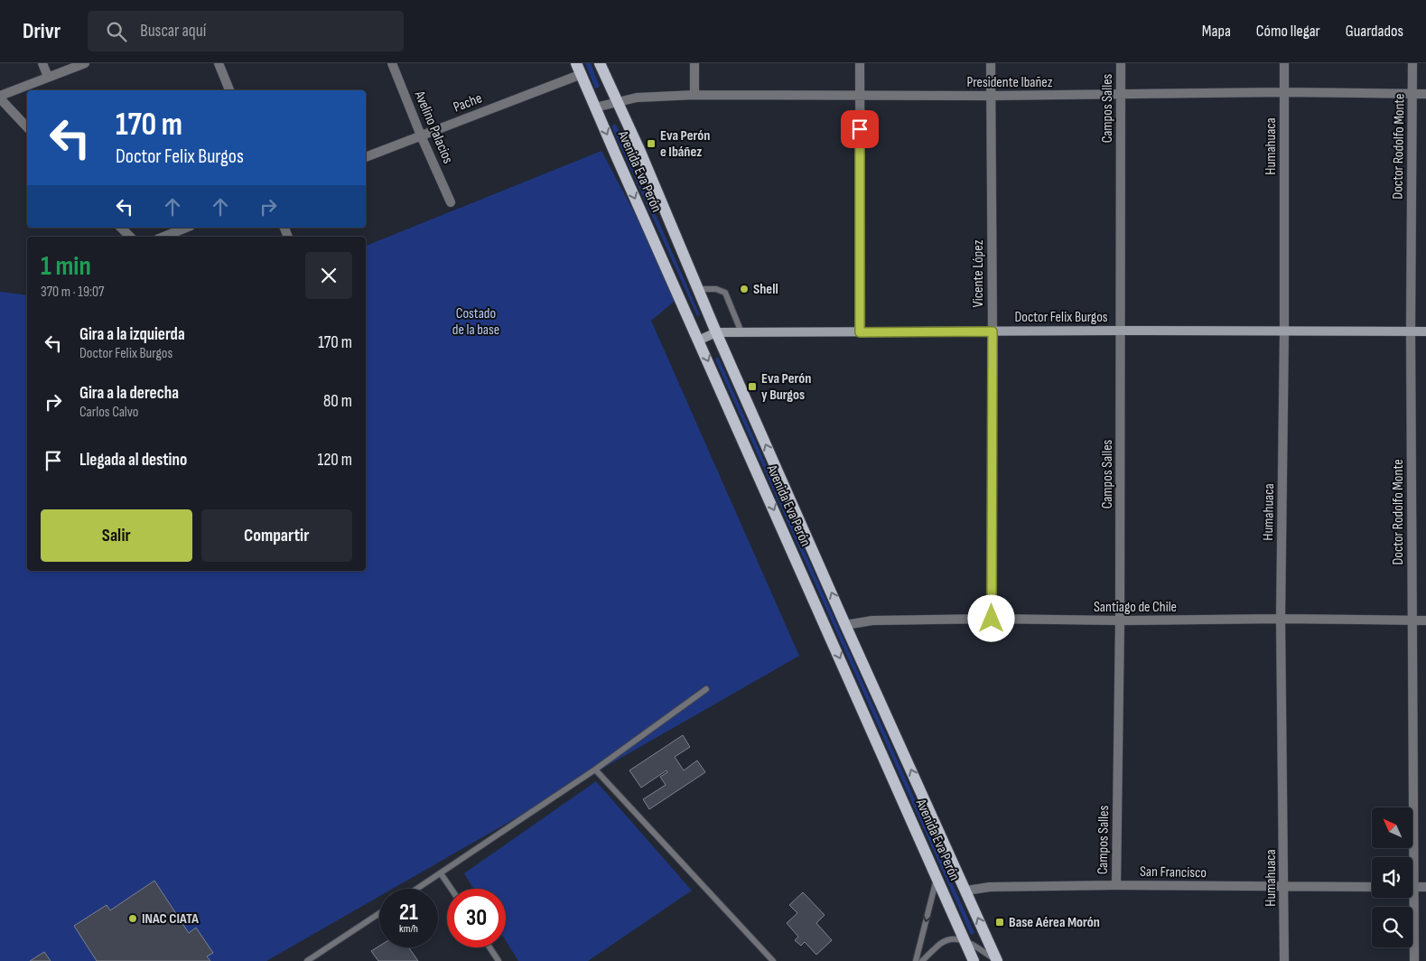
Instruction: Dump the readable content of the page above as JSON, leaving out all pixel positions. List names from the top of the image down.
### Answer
{
  "streets": {
    "main road": ["Avenida Eva Perón"],
    "street": [
      "Presidente Ibañez",
      "Pache",
      "Campos Salles",
      "Avelino Palacios",
      "Humahuaca",
      "Doctor Rodolfo Monte",
      "Vicente López",
      "Doctor Felix Burgos",
      "Santiago de Chile",
      "San Francisco"
    ]
  },
  "crossings": [
    ["Presidente Ibañez", "Campos Salles"],
    ["Presidente Ibañez", "Humahuaca"],
    ["Presidente Ibañez", "Doctor Rodolfo Monte"],
    ["Presidente Ibañez", "Avenida Eva Perón"],
    ["Presidente Ibañez", "Vicente López"],
    ["Pache", "Avelino Palacios"],
    ["Pache", "Avenida Eva Perón"],
    ["Campos Salles", "Doctor Felix Burgos"],
    ["Campos Salles", "Santiago de Chile"],
    ["Campos Salles", "San Francisco"],
    ["Humahuaca", "Doctor Felix Burgos"],
    ["Humahuaca", "Santiago de Chile"],
    ["Humahuaca", "San Francisco"],
    ["Doctor Rodolfo Monte", "Doctor Felix Burgos"],
    ["Doctor Rodolfo Monte", "Santiago de Chile"],
    ["Avenida Eva Perón", "Doctor Felix Burgos"],
    ["Avenida Eva Perón", "Santiago de Chile"],
    ["Avenida Eva Perón", "San Francisco"],
    ["Vicente López", "Doctor Felix Burgos"],
    ["Vicente López", "Santiago de Chile"]
  ],
  "parks": ["Costado de la base"],
  "places": {
    "transit": ["Eva Perón e Ibáñez", "Eva Perón y Burgos", "Base Aérea Morón"],
    "other": ["Shell", "INAC CIATA"]
  },
  "north": "top left",
  "page": {
    "header": "Drivr",
    "search": "Buscar aquí",
    "nav": ["Mapa", "Cómo llegar", "Guardados"],
    "turn": ["170 m", "Doctor Felix Burgos"],
    "heading": ["1 min", "370 m · 19:07"],
    "list": [
      {
        "name": "Gira a la izquierda",
        "note": "Doctor Felix Burgos",
        "value": "170 m"
      },
      {
        "name": "Gira a la derecha",
        "note": "Carlos Calvo",
        "value": "80 m"
      },
      {
        "name": "Llegada al destino",
        "value": "120 m"
      }
    ],
    "buttons": ["Salir", "Compartir"],
    "speed": "21 km/h",
    "limit": "30"
  }
}
